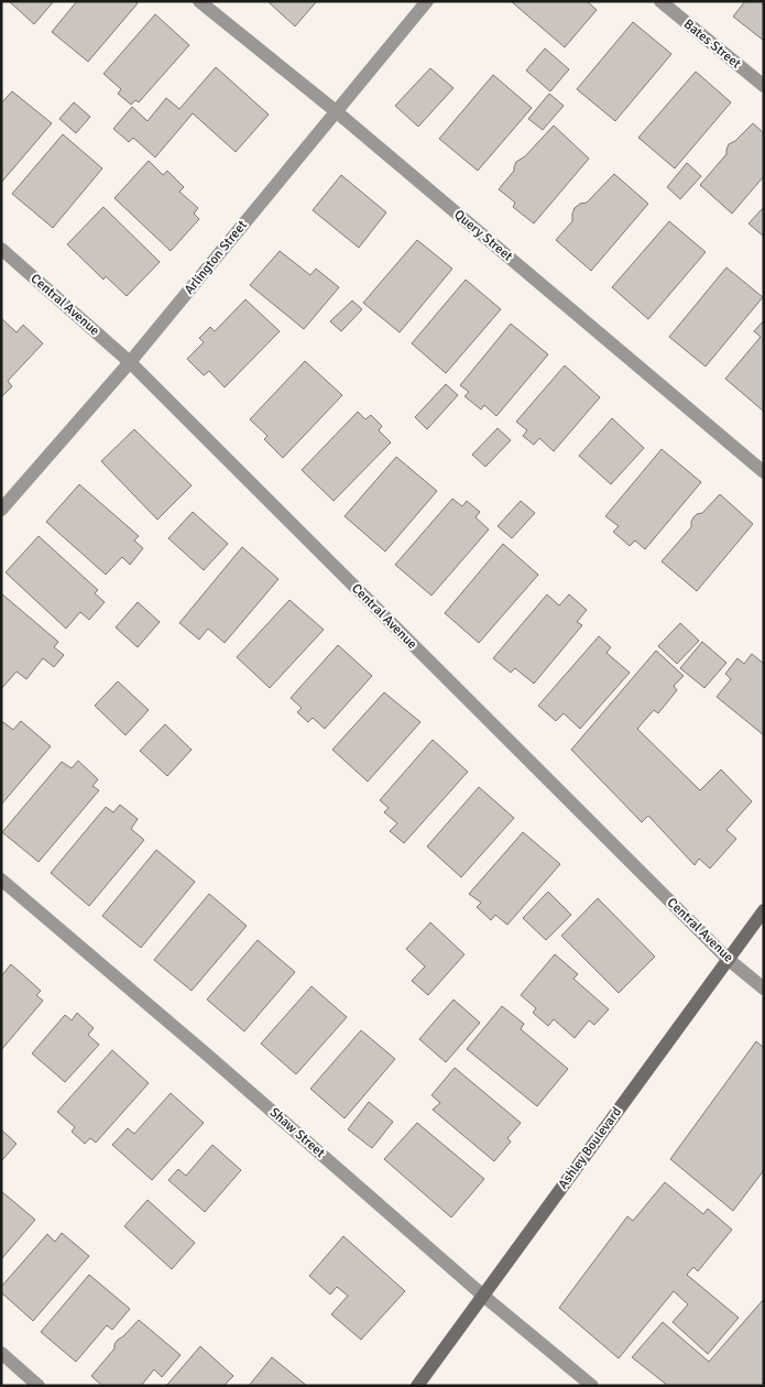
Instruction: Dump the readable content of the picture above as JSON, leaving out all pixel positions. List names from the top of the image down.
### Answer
{
  "streets": {
    "main road": ["Ashley Boulevard"],
    "street": [
      "Bates Street",
      "Query Street",
      "Arlington Street",
      "Central Avenue",
      "Shaw Street"
    ]
  },
  "crossings": [
    ["Query Street", "Arlington Street"],
    ["Arlington Street", "Central Avenue"],
    ["Central Avenue", "Ashley Boulevard"],
    ["Shaw Street", "Ashley Boulevard"]
  ]
}
